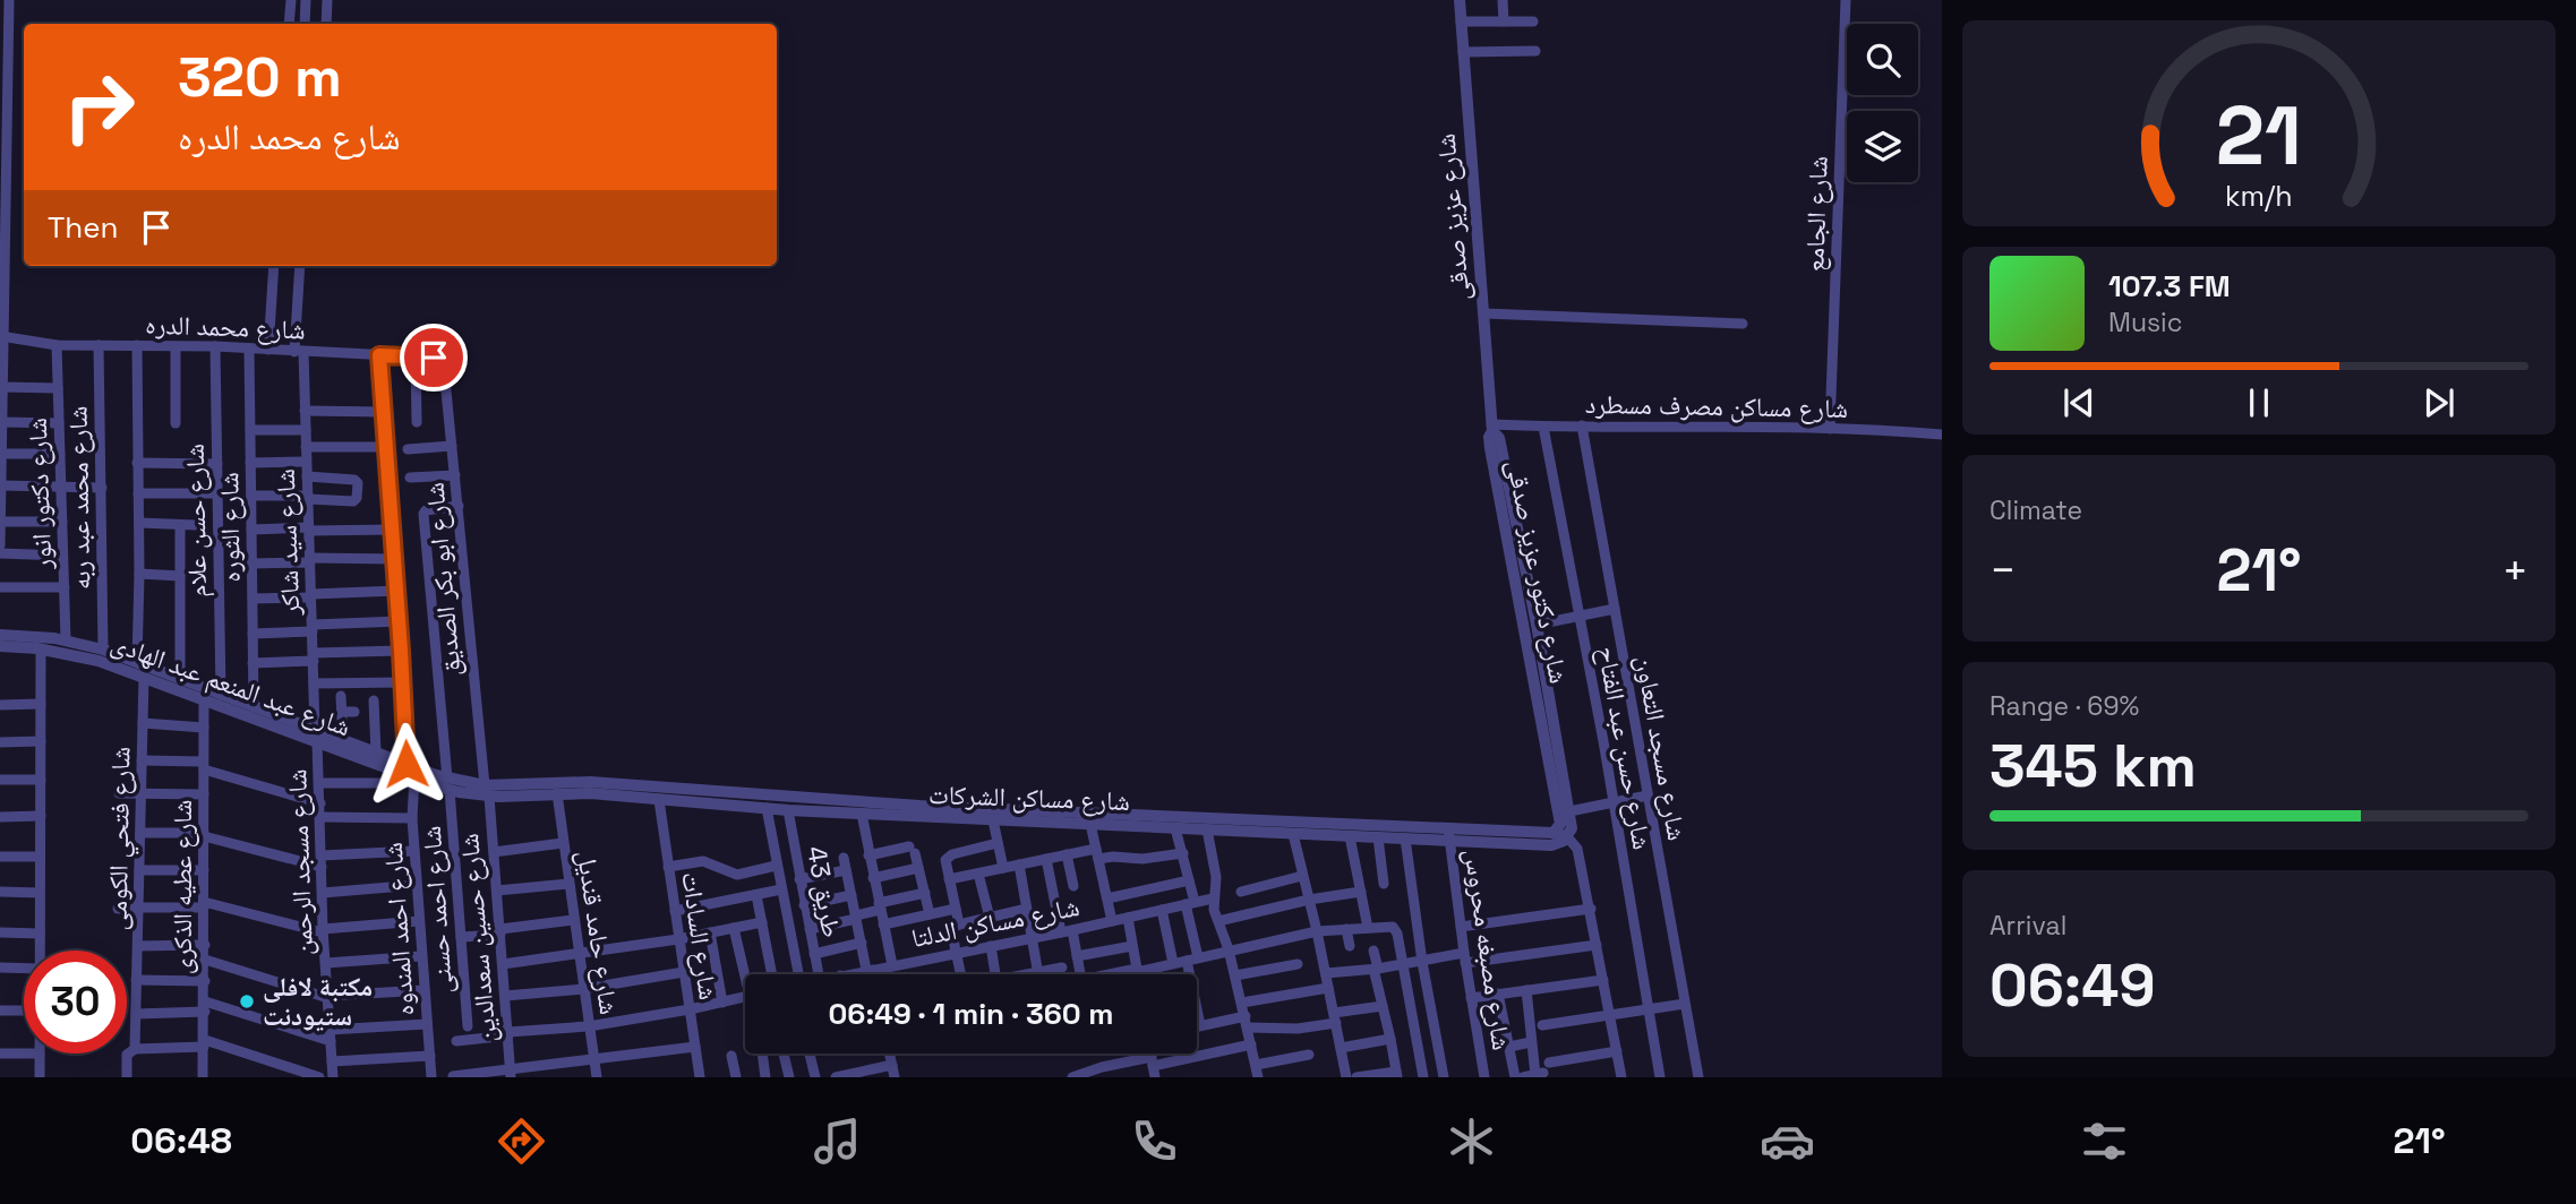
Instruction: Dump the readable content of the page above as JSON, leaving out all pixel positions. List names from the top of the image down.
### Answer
{
  "streets": {
    "street": [
      "شارع الجامع",
      "شارع عزيز صدقى",
      "شارع محمد الدره",
      "شارع مساكن مصرف مسطرد",
      "شارع دكتور انور",
      "شارع محمد عبد ربه",
      "شارع حسن علام",
      "شارع الثوره",
      "شارع سيد شاكر",
      "شارع دكتور عزيز صدقى",
      "شارع ابو بكر الصديق",
      "شارع عبد المنعم عبد الهادى",
      "شارع حسن عبد الفتاح",
      "شارع مسجد التعاون",
      "شارع مساكن الشركات",
      "شارع فتحي الكومى",
      "شارع مسجد الرحمن",
      "شارع عطيه الذكرى",
      "طريق 43",
      "شارع احمد حسنى",
      "شارع مساكن الدلتا",
      "شارع احمد المندوه",
      "شارع حامد قنديل",
      "شارع السادات",
      "شارع حسين سعدالدين",
      "شارع مصبغه محروس"
    ]
  },
  "crossings": [
    ["شارع الجامع", "شارع مساكن مصرف مسطرد"],
    ["شارع عزيز صدقى", "شارع مساكن مصرف مسطرد"],
    ["شارع عزيز صدقى", "شارع دكتور عزيز صدقى"],
    ["شارع محمد الدره", "شارع دكتور انور"],
    ["شارع محمد الدره", "شارع محمد عبد ربه"],
    ["شارع محمد الدره", "شارع حسن علام"],
    ["شارع محمد الدره", "شارع الثوره"],
    ["شارع محمد الدره", "شارع سيد شاكر"],
    ["شارع محمد الدره", "شارع ابو بكر الصديق"],
    ["شارع مساكن مصرف مسطرد", "شارع دكتور عزيز صدقى"],
    ["شارع مساكن مصرف مسطرد", "شارع حسن عبد الفتاح"],
    ["شارع مساكن مصرف مسطرد", "شارع مسجد التعاون"],
    ["شارع دكتور انور", "شارع عبد المنعم عبد الهادى"],
    ["شارع محمد عبد ربه", "شارع عبد المنعم عبد الهادى"],
    ["شارع حسن علام", "شارع عبد المنعم عبد الهادى"],
    ["شارع الثوره", "شارع عبد المنعم عبد الهادى"],
    ["شارع سيد شاكر", "شارع عبد المنعم عبد الهادى"],
    ["شارع سيد شاكر", "شارع مسجد الرحمن"],
    ["شارع دكتور عزيز صدقى", "شارع مساكن الشركات"],
    ["شارع ابو بكر الصديق", "شارع عبد المنعم عبد الهادى"],
    ["شارع ابو بكر الصديق", "شارع مساكن الشركات"],
    ["شارع ابو بكر الصديق", "شارع حسين سعدالدين"],
    ["شارع عبد المنعم عبد الهادى", "شارع مساكن الشركات"],
    ["شارع عبد المنعم عبد الهادى", "شارع فتحي الكومى"],
    ["شارع عبد المنعم عبد الهادى", "شارع مسجد الرحمن"],
    ["شارع عبد المنعم عبد الهادى", "شارع عطيه الذكرى"],
    ["شارع عبد المنعم عبد الهادى", "شارع احمد حسنى"],
    ["شارع عبد المنعم عبد الهادى", "شارع احمد المندوه"],
    ["شارع عبد المنعم عبد الهادى", "شارع حسين سعدالدين"],
    ["شارع مساكن الشركات", "طريق 43"],
    ["شارع مساكن الشركات", "شارع حامد قنديل"],
    ["شارع مساكن الشركات", "شارع السادات"],
    ["شارع مساكن الشركات", "شارع حسين سعدالدين"],
    ["شارع مساكن الشركات", "شارع مصبغه محروس"]
  ],
  "places": ["مكتبة لافلى ستيودنت"],
  "page": {
    "turn": ["320 m", "شارع محمد الدره"],
    "then": "Then",
    "song": ["107.3 FM", "Music"],
    "tile": [
      "Climate",
      ["Range · 69%", "345 km"],
      ["Arrival", "06:49"]
    ],
    "heat": ["−", "21°", "+"],
    "limit": "30",
    "trip": "06:49 · 1 min · 360 m",
    "tabs": ["06:48", "21°"],
    "gauge": ["21", "km/h"]
  }
}
